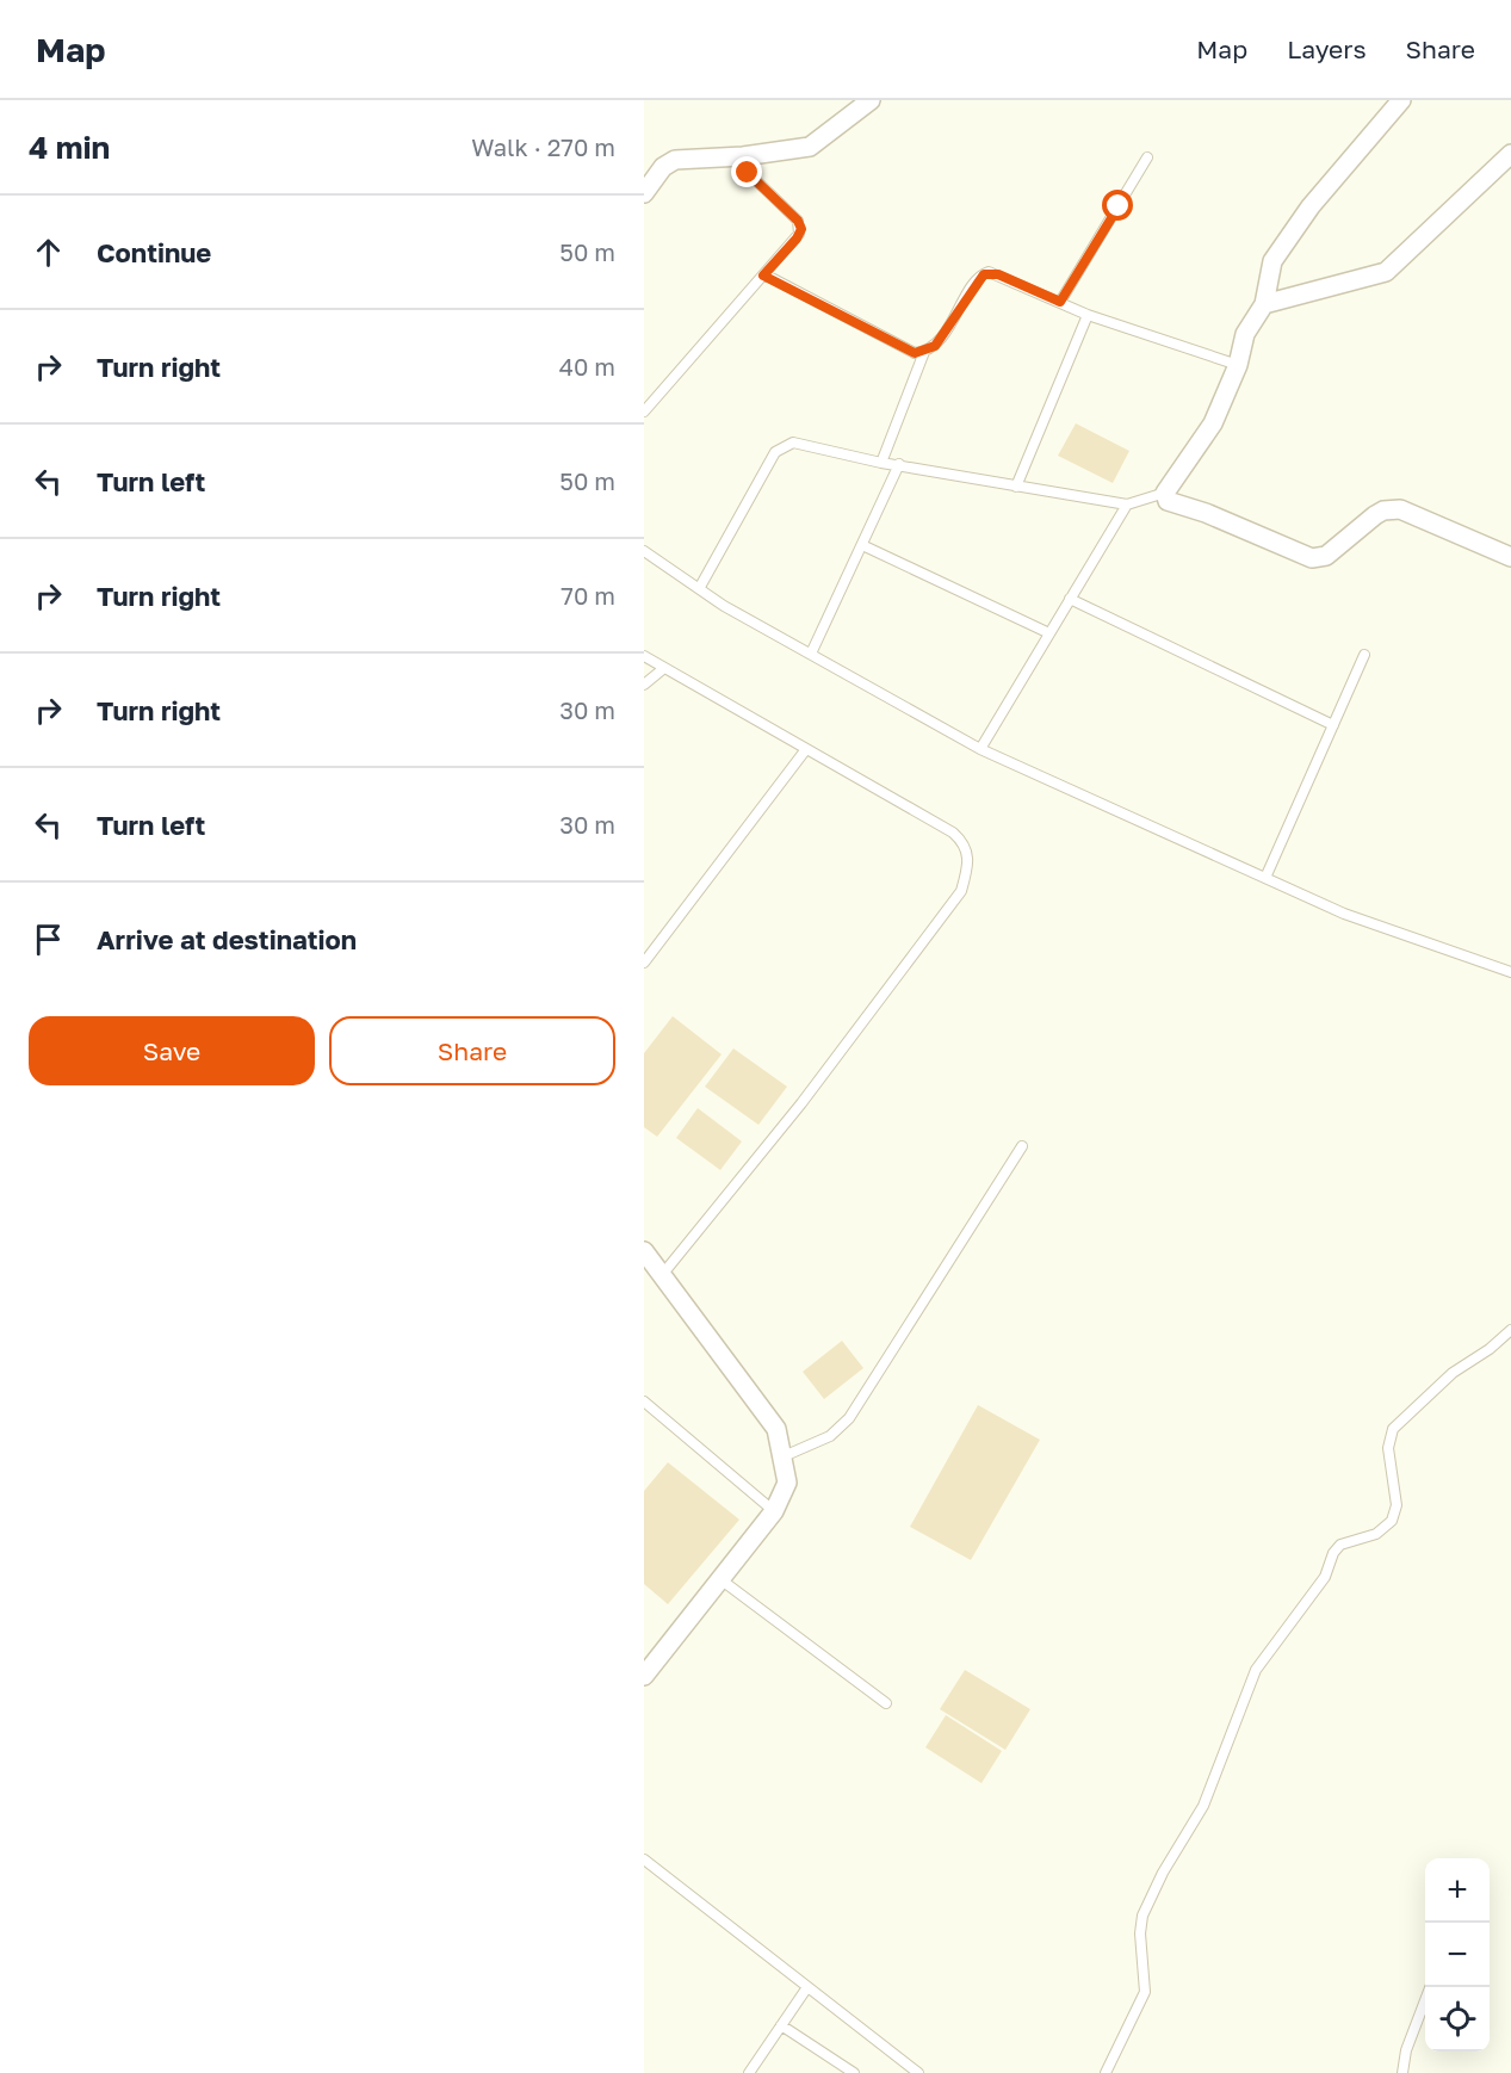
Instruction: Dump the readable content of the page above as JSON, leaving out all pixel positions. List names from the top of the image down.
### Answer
{
  "page": {
    "header": "Map",
    "nav": ["Map", "Layers", "Share"],
    "heading": ["4 min", "Walk · 270 m"],
    "list": [
      ["Continue", "50 m"],
      ["Turn right", "40 m"],
      ["Turn left", "50 m"],
      ["Turn right", "70 m"],
      ["Turn right", "30 m"],
      ["Turn left", "30 m"],
      "Arrive at destination"
    ],
    "buttons": ["Save", "Share"],
    "map_buttons": ["+", "−"]
  }
}
